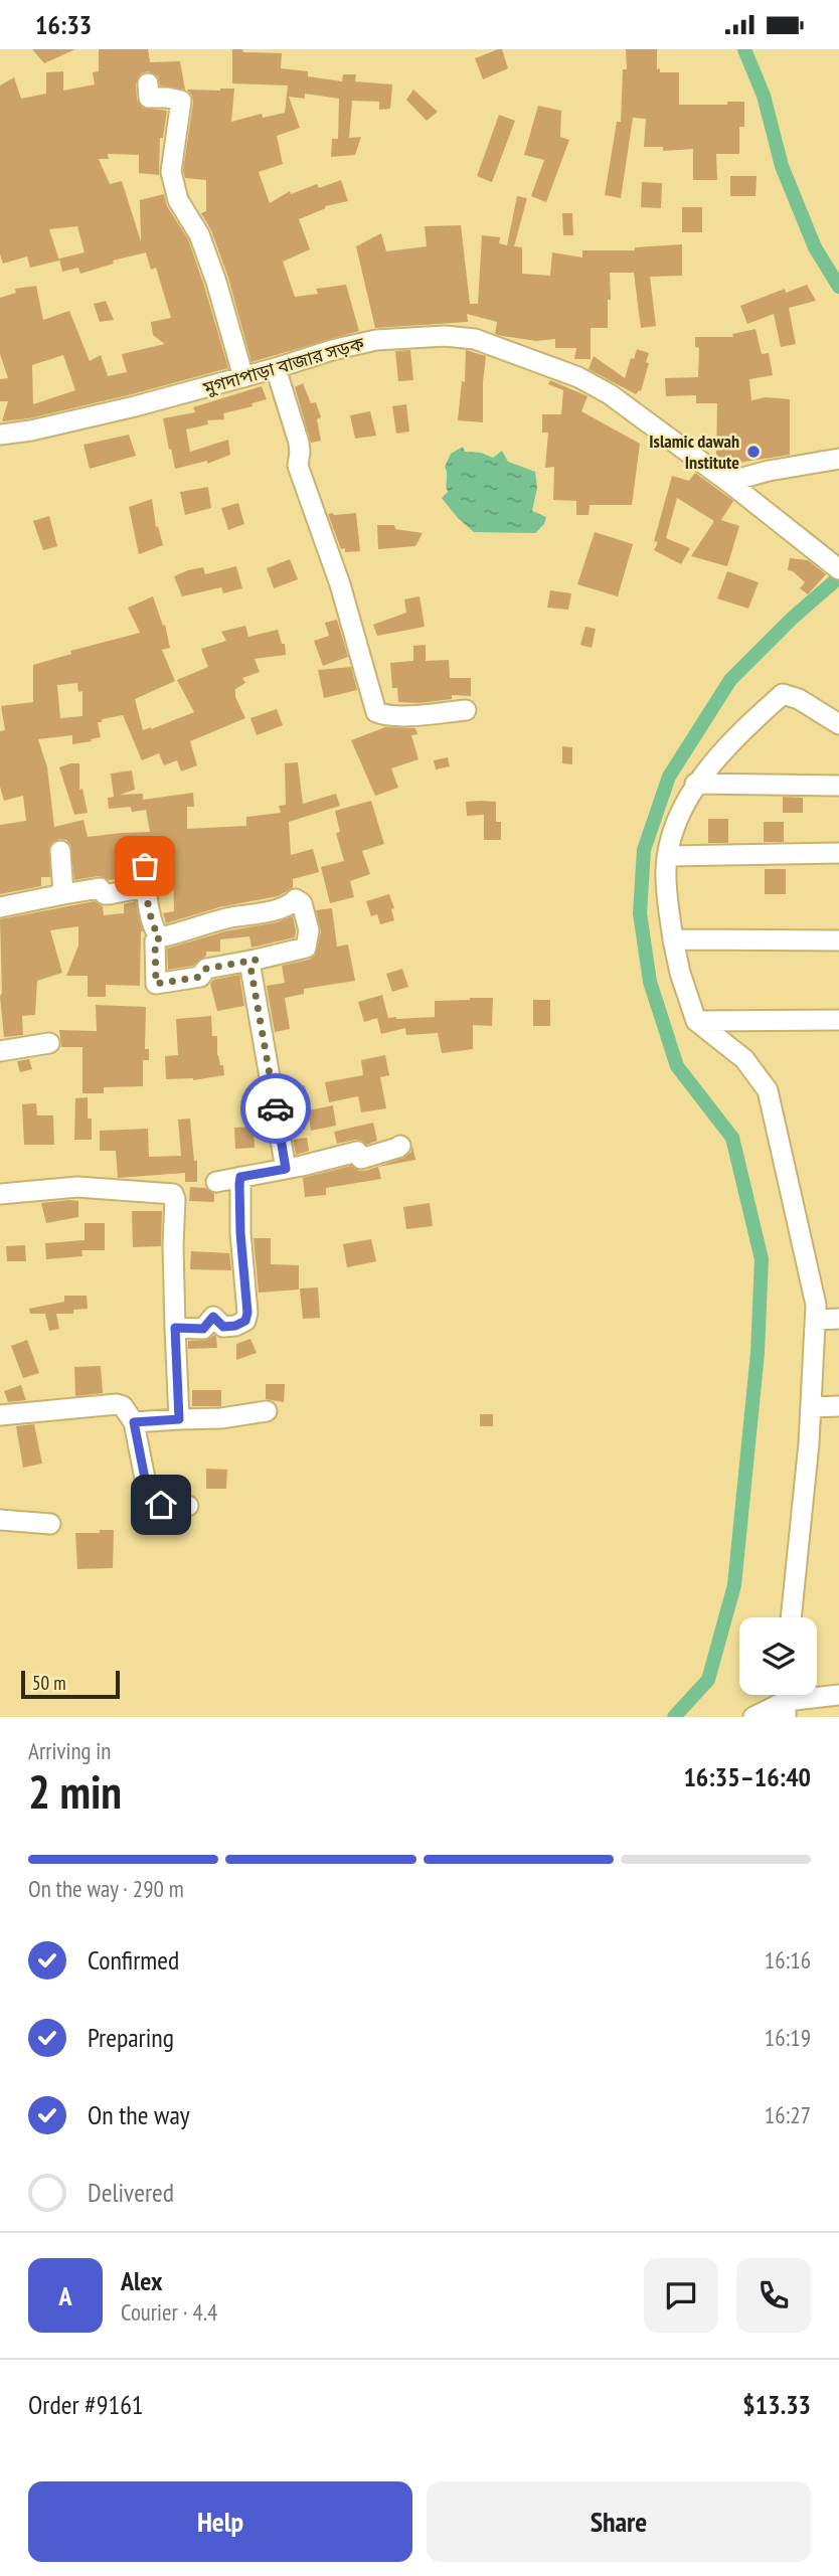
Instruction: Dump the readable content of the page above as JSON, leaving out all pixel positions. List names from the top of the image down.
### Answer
{
  "streets": {
    "street": ["মুগদাপাড়া বাজার সড়ক"]
  },
  "places": ["Islamic dawah Institute"],
  "scale_bar": "50 m",
  "page": {
    "status": "16:33",
    "scale": "50 m",
    "heading": ["2 min", "Arriving in", "16:35–16:40"],
    "panel": [
      "Alex",
      "Courier · 4.4",
      "Order #9161",
      "$13.33"
    ],
    "bar": "On the way · 290 m",
    "list": [
      ["Confirmed", "16:16"],
      ["Preparing", "16:19"],
      ["On the way", "16:27"],
      "Delivered"
    ],
    "round": "A",
    "buttons": ["Help", "Share"]
  }
}
